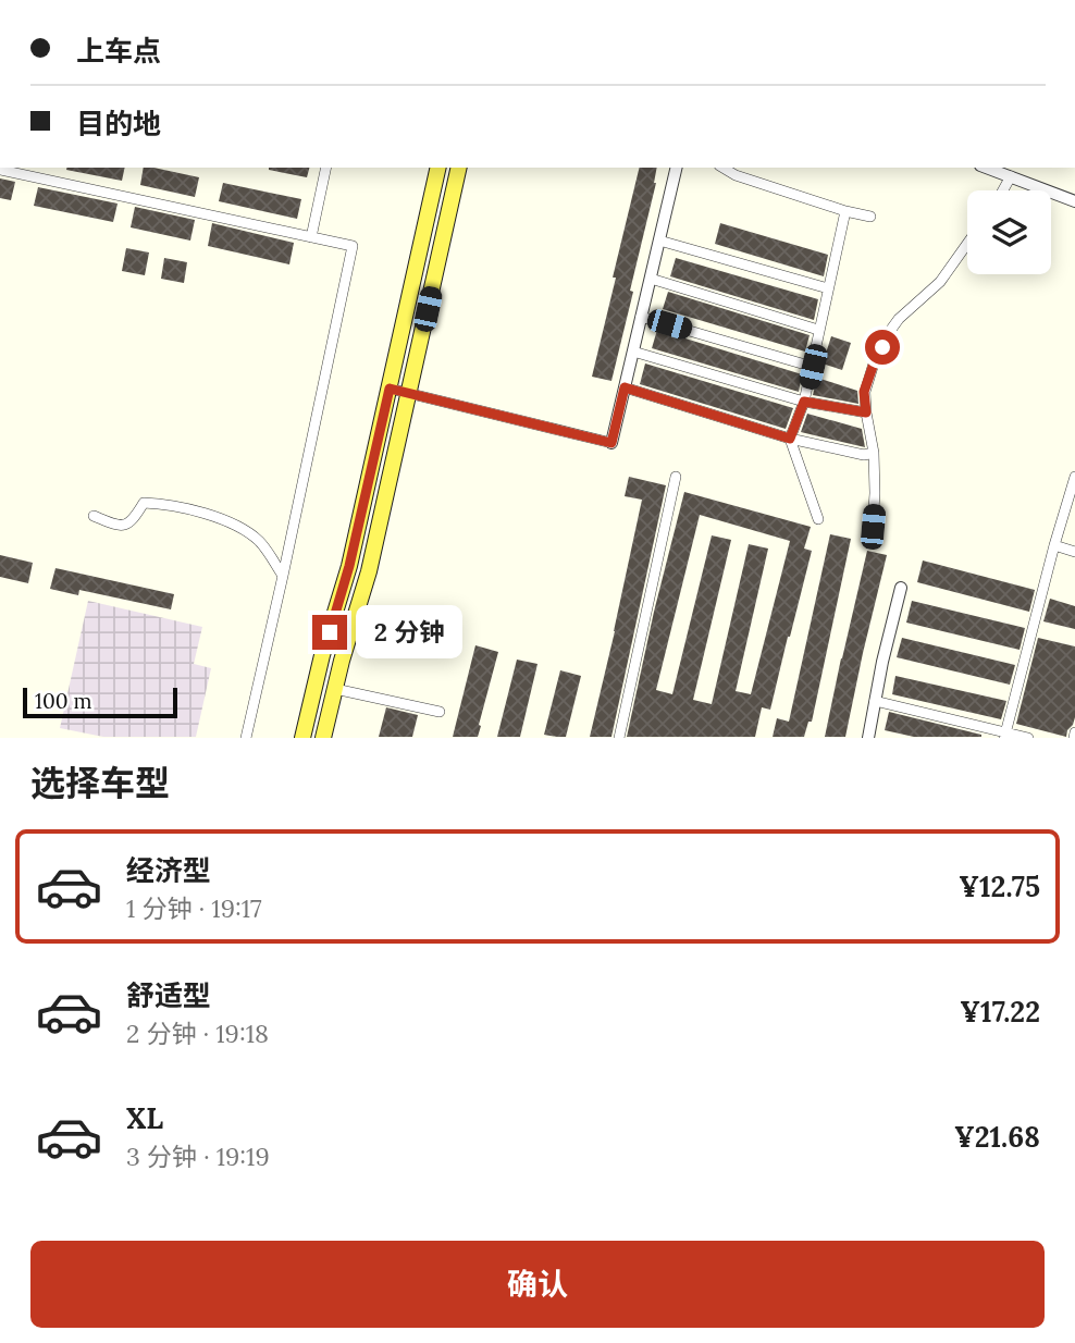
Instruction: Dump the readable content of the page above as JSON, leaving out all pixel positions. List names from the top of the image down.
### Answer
{
  "scale_bar": "100 m",
  "page": {
    "banner": ["上车点", "目的地"],
    "bubble": "2 分钟",
    "scale": "100 m",
    "heading": "选择车型",
    "list": [
      {
        "name": "经济型",
        "note": "1 分钟 · 19:17",
        "value": "¥12.75"
      },
      {
        "name": "舒适型",
        "note": "2 分钟 · 19:18",
        "value": "¥17.22"
      },
      {
        "name": "XL",
        "note": "3 分钟 · 19:19",
        "value": "¥21.68"
      }
    ],
    "buttons": "确认"
  }
}
